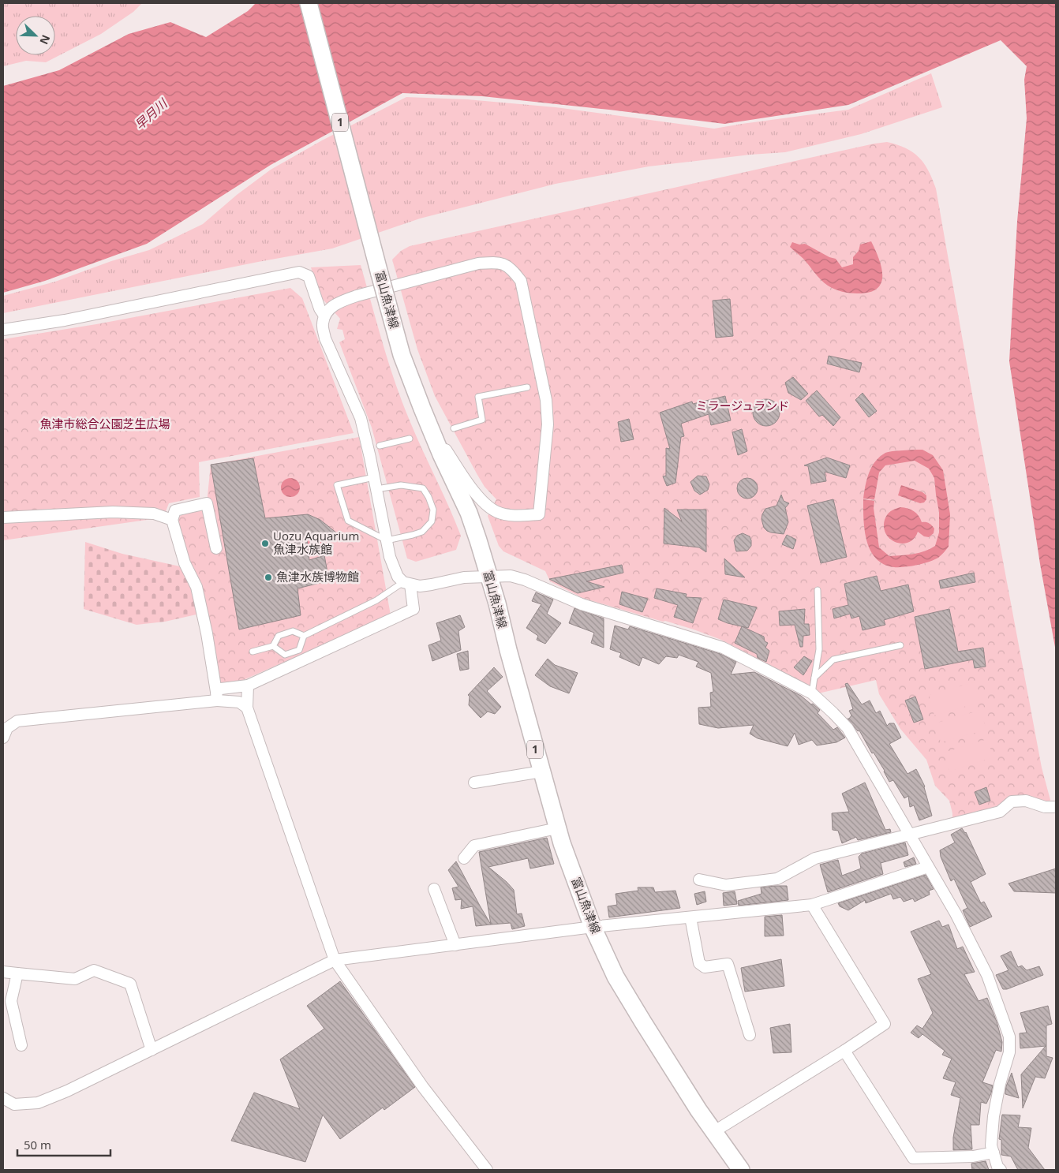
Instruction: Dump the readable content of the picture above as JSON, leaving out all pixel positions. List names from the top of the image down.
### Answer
{
  "streets": {
    "main road": ["1", "富山魚津線"]
  },
  "water": ["早月川"],
  "parks": ["ミラージュランド", "魚津市総合公園芝生広場"],
  "places": ["Uozu Aquarium 魚津水族館", "魚津水族博物館"],
  "scale_bar": "50 m",
  "north": "bottom right"
}
